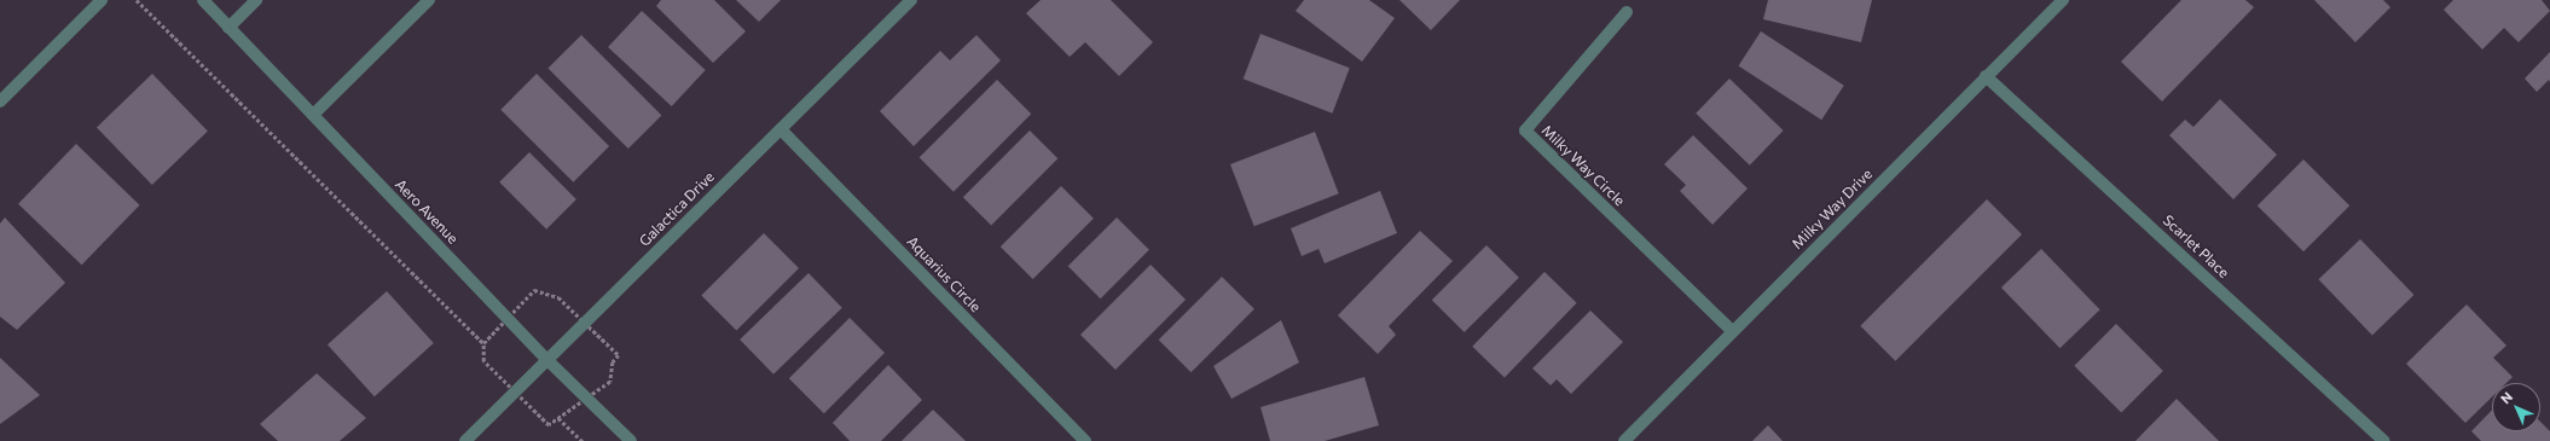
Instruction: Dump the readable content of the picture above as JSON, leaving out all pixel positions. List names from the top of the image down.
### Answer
{
  "streets": {
    "street": [
      "Milky Way Circle",
      "Galactica Drive",
      "Milky Way Drive",
      "Aero Avenue",
      "Scarlet Place",
      "Aquarius Circle"
    ]
  },
  "crossings": [
    ["Milky Way Circle", "Milky Way Drive"],
    ["Galactica Drive", "Aero Avenue"],
    ["Galactica Drive", "Aquarius Circle"],
    ["Milky Way Drive", "Scarlet Place"]
  ],
  "north": "top left"
}
